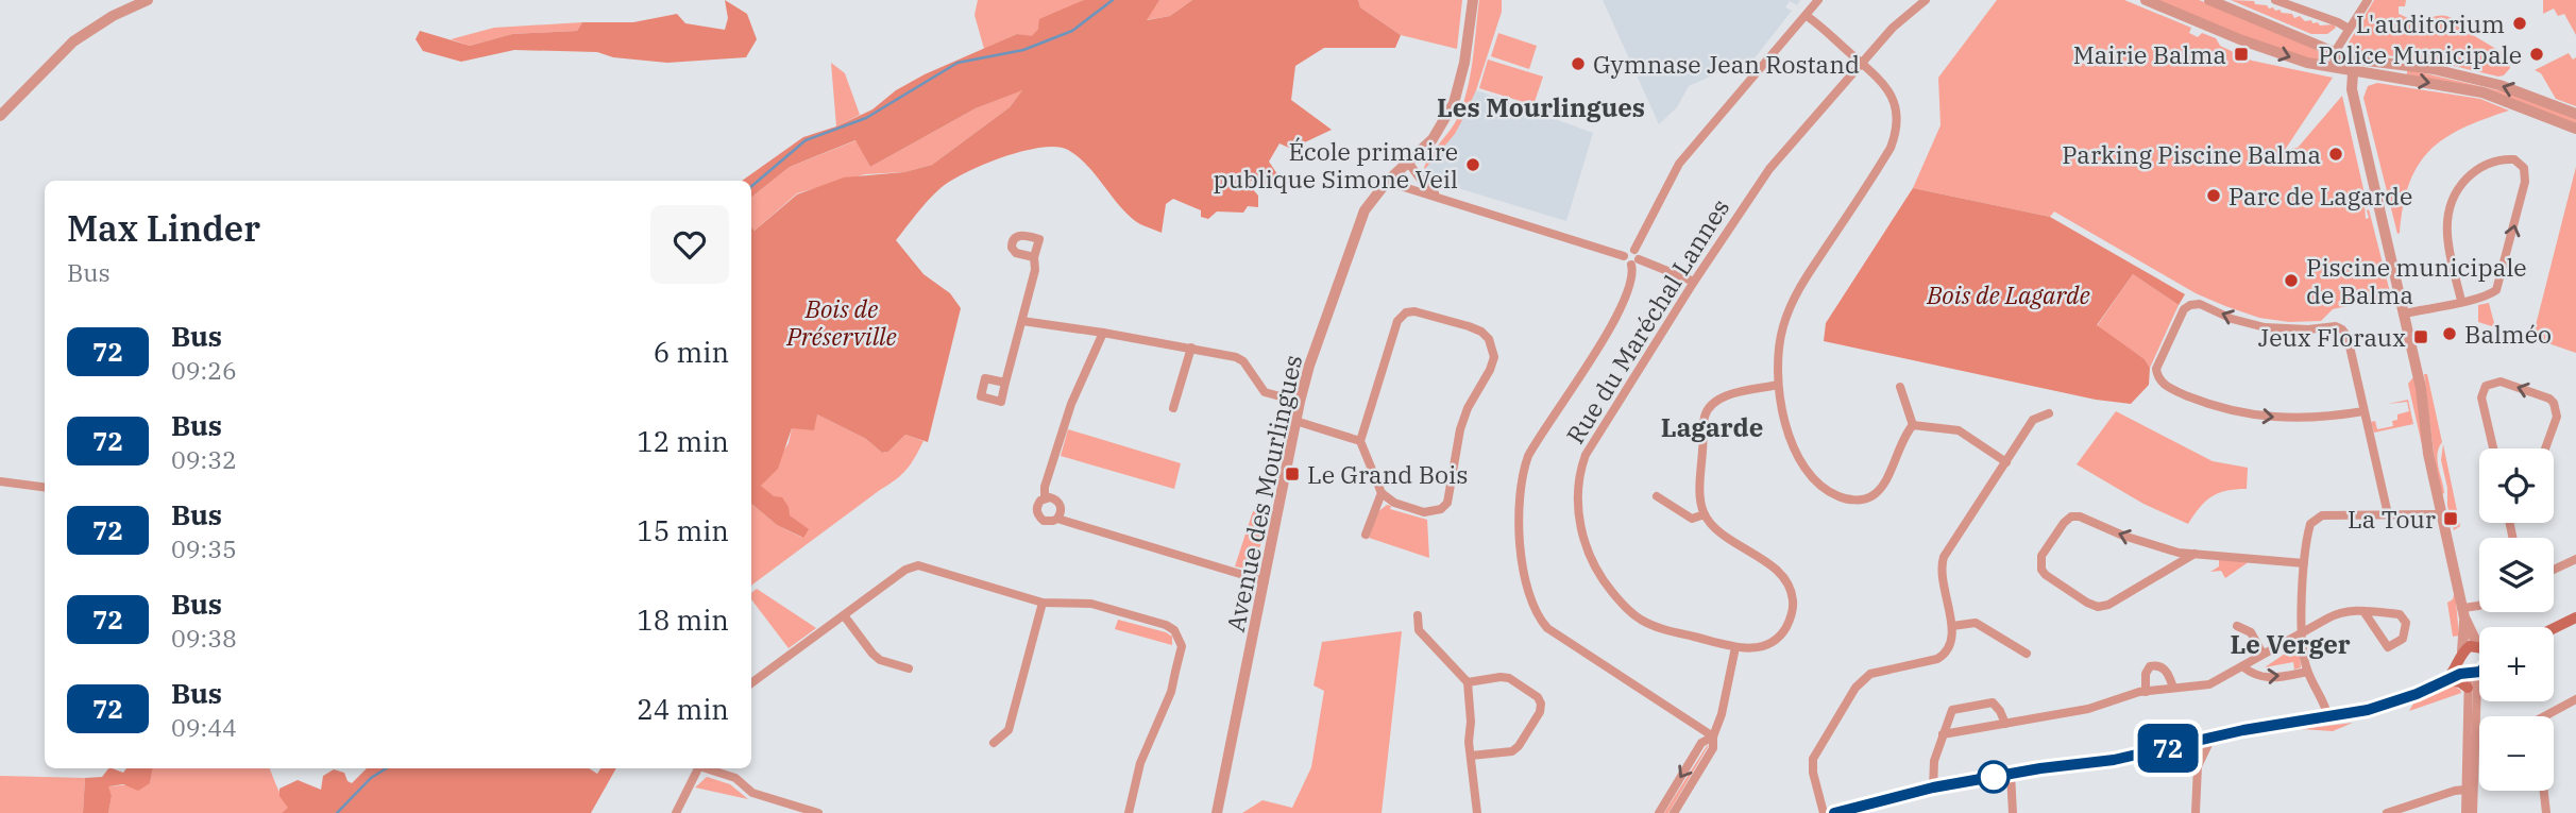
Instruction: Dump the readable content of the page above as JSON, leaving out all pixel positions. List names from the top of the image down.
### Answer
{
  "streets": {
    "street": ["Rue du Maréchal Lannes", "Avenue des Mourlingues"]
  },
  "districts": ["Les Mourlingues", "Lagarde", "Le Verger"],
  "parks": ["Bois de Lagarde", "Bois de Préserville"],
  "places": {
    "other": [
      "L'auditorium",
      "Police Municipale",
      "Gymnase Jean Rostand",
      "Parking Piscine Balma",
      "École primaire publique Simone Veil",
      "Parc de Lagarde",
      "Piscine municipale de Balma",
      "Balméo"
    ],
    "transit": [
      "Mairie Balma",
      "Jeux Floraux",
      "Le Grand Bois",
      "La Tour"
    ]
  },
  "lines": ["bus line 72"],
  "page": {
    "on_map": "72",
    "heading": ["Max Linder", "Bus"],
    "list": [
      {
        "mark": "72",
        "name": "Bus",
        "note": "09:26",
        "value": "6 min"
      },
      {
        "mark": "72",
        "name": "Bus",
        "note": "09:32",
        "value": "12 min"
      },
      {
        "mark": "72",
        "name": "Bus",
        "note": "09:35",
        "value": "15 min"
      },
      {
        "mark": "72",
        "name": "Bus",
        "note": "09:38",
        "value": "18 min"
      },
      {
        "mark": "72",
        "name": "Bus",
        "note": "09:44",
        "value": "24 min"
      }
    ],
    "map_buttons": ["+", "−"]
  }
}
